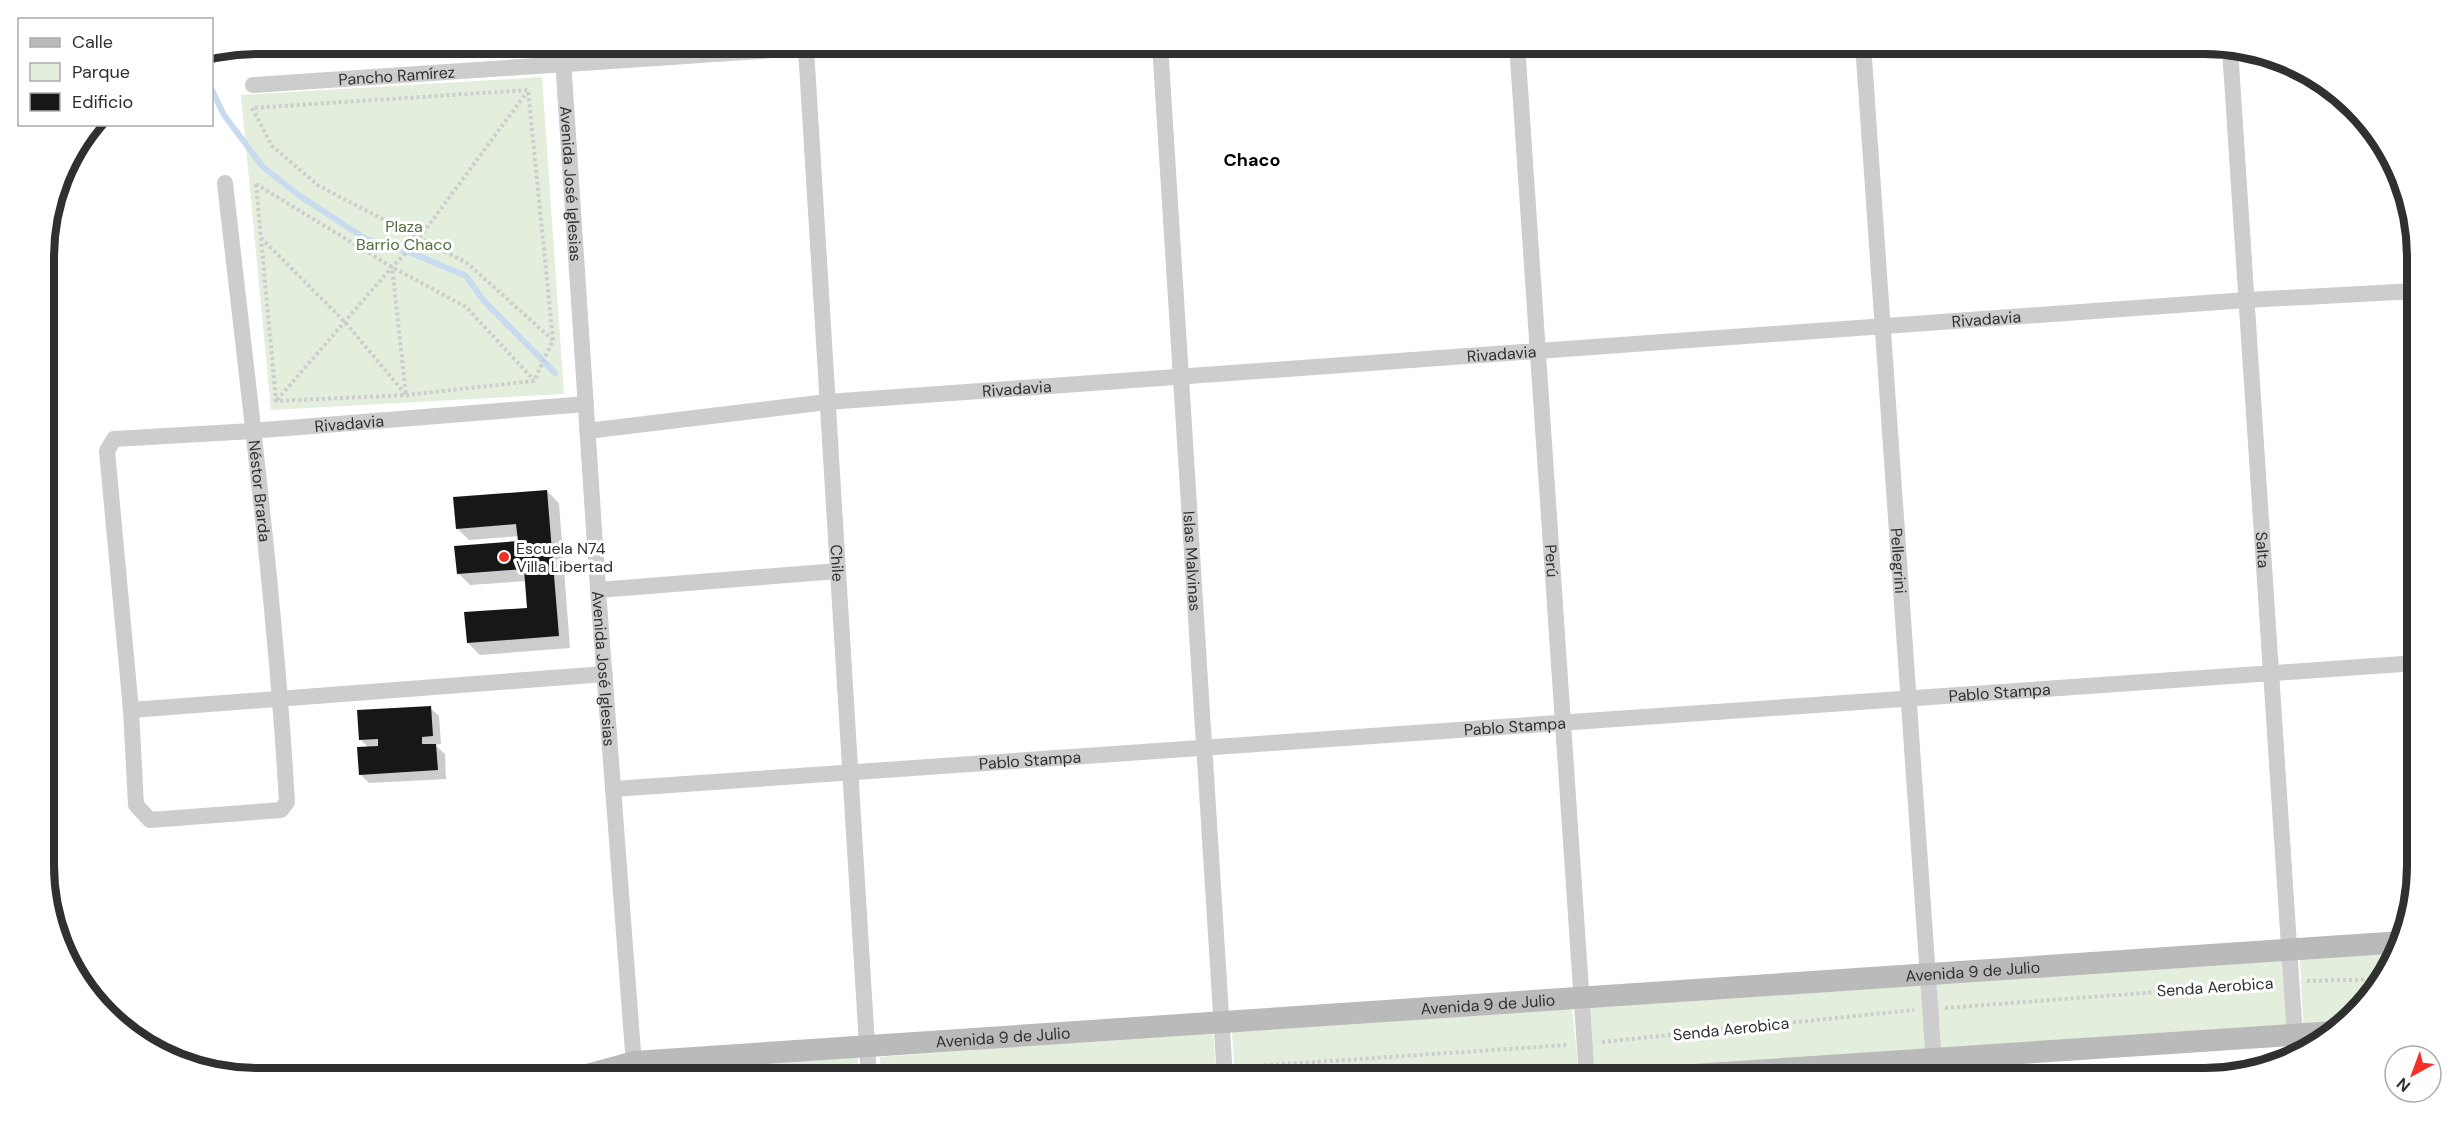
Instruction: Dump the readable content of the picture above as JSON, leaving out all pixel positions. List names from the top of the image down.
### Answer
{
  "streets": {
    "main road": ["Avenida 9 de Julio"],
    "street": [
      "Pancho Ramírez",
      "Avenida José Iglesias",
      "Rivadavia",
      "Néstor Brarda",
      "Salta",
      "Islas Malvinas",
      "Perú",
      "Pellegrini",
      "Chile",
      "Pablo Stampa"
    ],
    "path": ["Senda Aerobica"]
  },
  "crossings": [
    ["Pancho Ramírez", "Avenida José Iglesias"],
    ["Avenida José Iglesias", "Rivadavia"],
    ["Avenida José Iglesias", "Pablo Stampa"],
    ["Rivadavia", "Néstor Brarda"],
    ["Rivadavia", "Salta"],
    ["Rivadavia", "Islas Malvinas"],
    ["Rivadavia", "Perú"],
    ["Rivadavia", "Pellegrini"],
    ["Rivadavia", "Chile"],
    ["Salta", "Pablo Stampa"],
    ["Salta", "Avenida 9 de Julio"],
    ["Salta", "Senda Aerobica"],
    ["Islas Malvinas", "Pablo Stampa"],
    ["Islas Malvinas", "Avenida 9 de Julio"],
    ["Perú", "Pablo Stampa"],
    ["Perú", "Avenida 9 de Julio"],
    ["Perú", "Senda Aerobica"],
    ["Pellegrini", "Pablo Stampa"],
    ["Pellegrini", "Avenida 9 de Julio"],
    ["Pellegrini", "Senda Aerobica"],
    ["Chile", "Pablo Stampa"],
    ["Chile", "Avenida 9 de Julio"]
  ],
  "districts": ["Chaco"],
  "parks": ["Plaza Barrio Chaco"],
  "places": ["Escuela N74 Villa Libertad"],
  "legend": ["Calle", "Parque", "Edificio"],
  "north": "bottom left"
}
